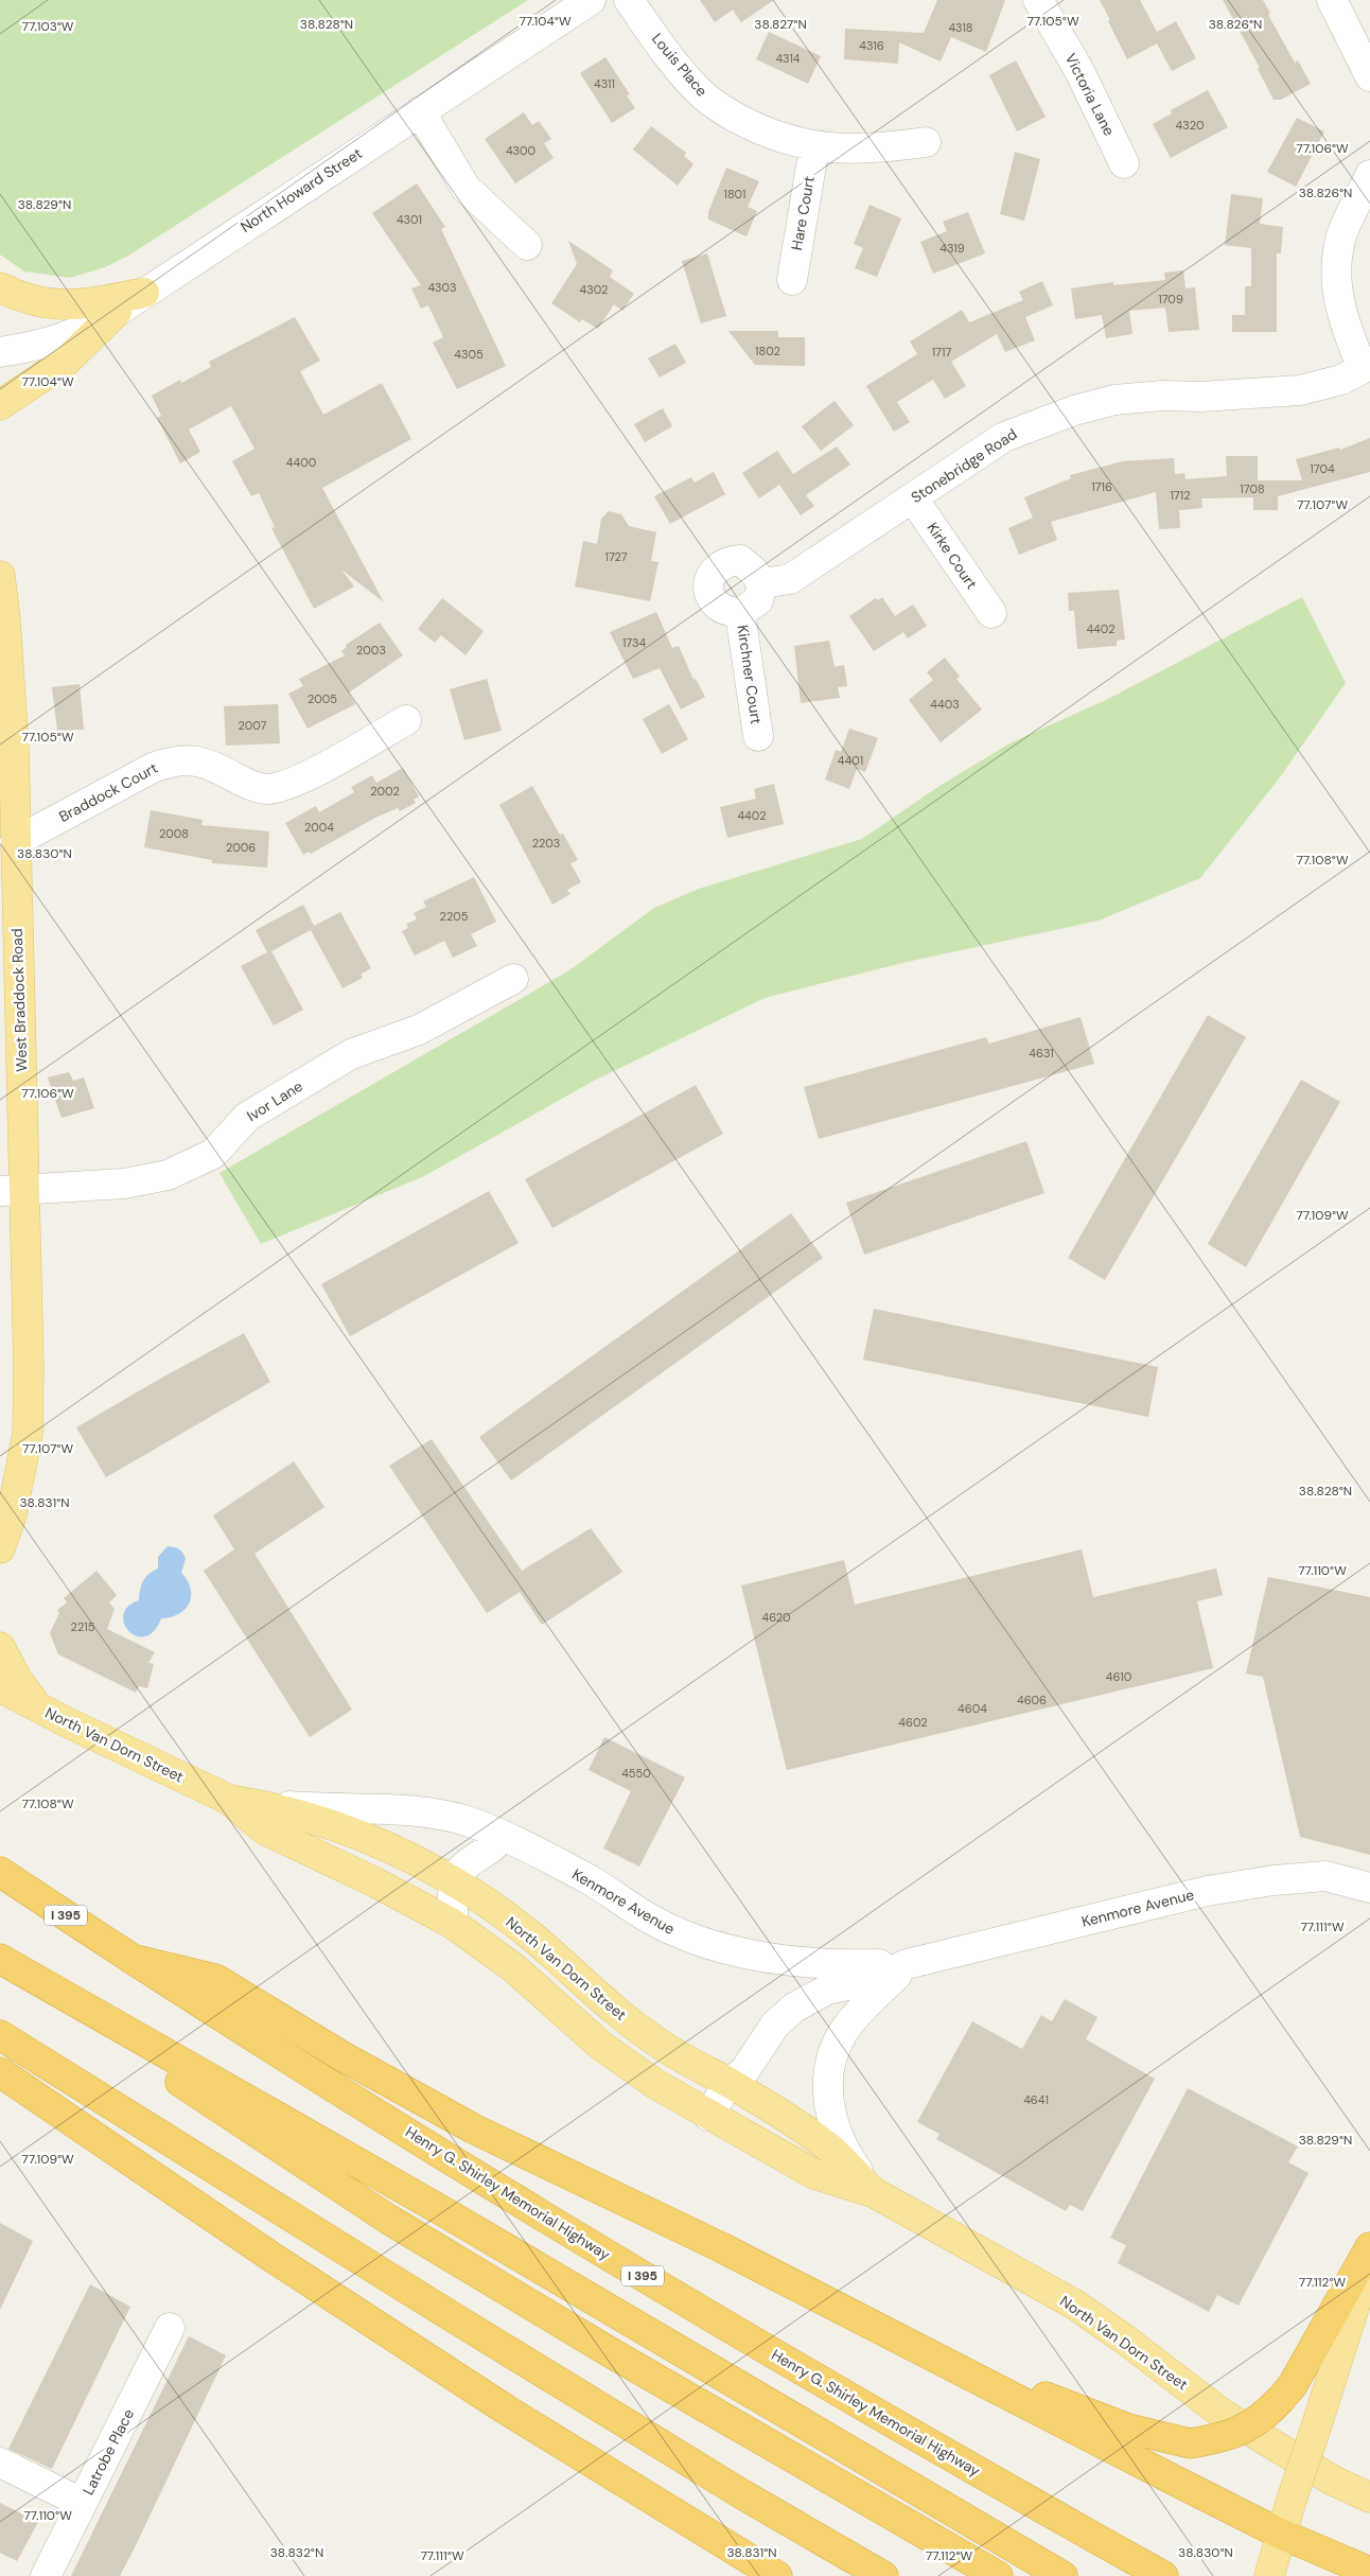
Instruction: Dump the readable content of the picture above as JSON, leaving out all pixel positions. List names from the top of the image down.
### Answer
{
  "streets": {
    "highway": ["I 395", "Henry G. Shirley Memorial Highway"],
    "main road": ["West Braddock Road", "North Van Dorn Street"],
    "street": [
      "Louis Place",
      "Victoria Lane",
      "North Howard Street",
      "Hare Court",
      "Stonebridge Road",
      "Kirke Court",
      "Kirchner Court",
      "Braddock Court",
      "Ivor Lane",
      "Kenmore Avenue",
      "Latrobe Place"
    ]
  },
  "crossings": [
    ["Louis Place", "Hare Court"],
    ["Stonebridge Road", "Kirke Court"],
    ["Stonebridge Road", "Kirchner Court"],
    ["Braddock Court", "West Braddock Road"],
    ["West Braddock Road", "Ivor Lane"],
    ["North Van Dorn Street", "Kenmore Avenue"]
  ],
  "house_numbers": [
    "4318",
    "4316",
    "4314",
    "4311",
    "4320",
    "4300",
    "1801",
    "4301",
    "4319",
    "4303",
    "4302",
    "1709",
    "1802",
    "1717",
    "4305",
    "4400",
    "1704",
    "1716",
    "1708",
    "1712",
    "1727",
    "4402",
    "1734",
    "2003",
    "2005",
    "4403",
    "2007",
    "4401",
    "2002",
    "4402",
    "2004",
    "2008",
    "2203",
    "2006",
    "2205",
    "4631",
    "4620",
    "2215",
    "4610",
    "4606",
    "4604",
    "4602",
    "4550",
    "4641"
  ],
  "coordinates": [
    "77.104°W",
    "77.105°W",
    "38.826°N",
    "38.828°N",
    "38.827°N",
    "77.103°W",
    "77.106°W",
    "38.829°N",
    "77.107°W",
    "38.830°N",
    "77.108°W",
    "77.109°W",
    "38.831°N",
    "77.110°W",
    "77.111°W",
    "77.112°W",
    "38.832°N"
  ]
}
